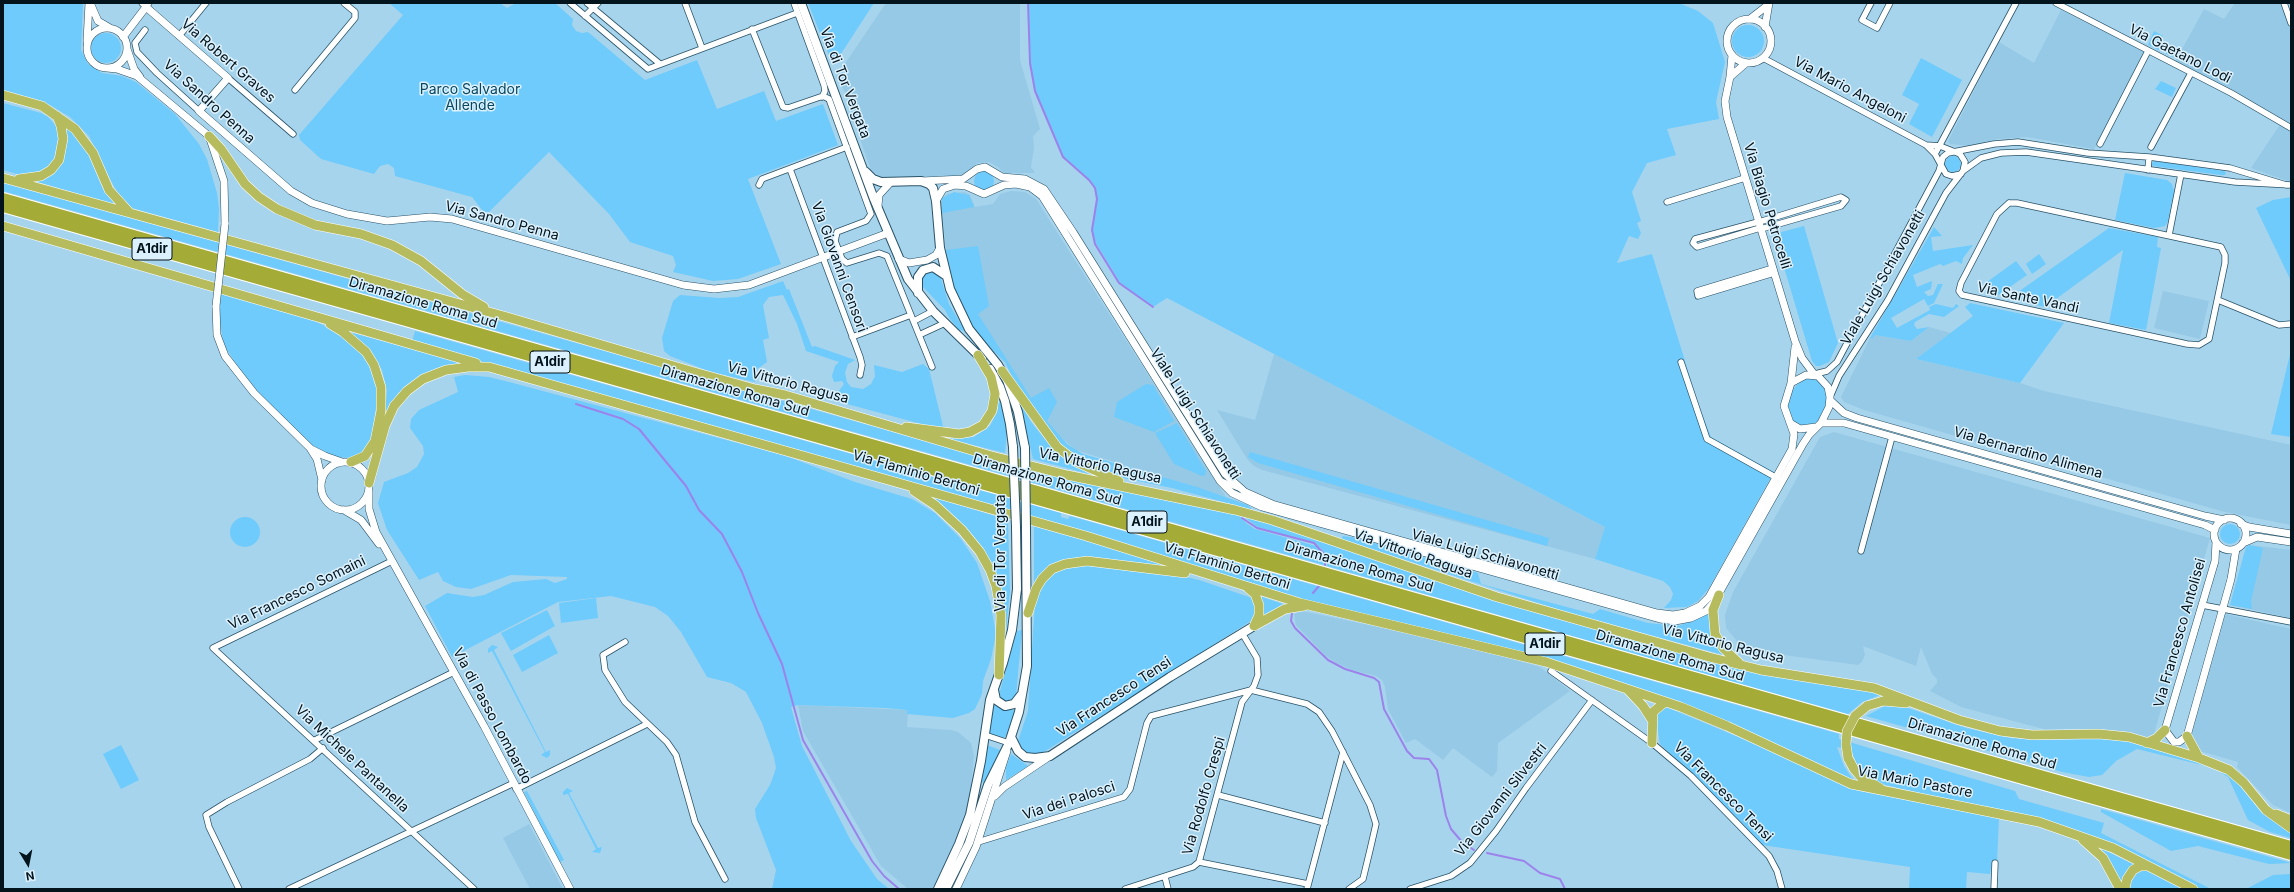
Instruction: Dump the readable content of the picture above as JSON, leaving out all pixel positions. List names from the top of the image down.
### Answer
{
  "streets": {
    "highway": [
      "A1dir",
      "Diramazione Roma Sud",
      "Via Vittorio Ragusa",
      "Via Flaminio Bertoni",
      "Via Mario Pastore"
    ],
    "main road": ["Via di Tor Vergata", "Via Francesco Tensi"],
    "street": [
      "Via Gaetano Lodi",
      "Via Robert Graves",
      "Via Mario Angeloni",
      "Via Sandro Penna",
      "Via Biagio Petrocelli",
      "Via Giovanni Censori",
      "Viale Luigi Schiavonetti",
      "Via Sante Vandi",
      "Via Bernardino Alimena",
      "Via Francesco Somaini",
      "Via Francesco Antolisei",
      "Via di Passo Lombardo",
      "Via Michele Pantanella",
      "Via Rodolfo Crespi",
      "Via Giovanni Silvestri",
      "Via dei Palosci"
    ]
  },
  "crossings": [
    ["Via di Tor Vergata", "Via Sandro Penna"],
    ["Via di Tor Vergata", "Viale Luigi Schiavonetti"],
    ["Via di Tor Vergata", "Via Vittorio Ragusa"],
    ["Via di Tor Vergata", "Via Francesco Tensi"],
    ["Via di Tor Vergata", "Via dei Palosci"],
    ["Via Mario Angeloni", "Via Biagio Petrocelli"],
    ["Via Mario Angeloni", "Viale Luigi Schiavonetti"],
    ["Via Sandro Penna", "Via Giovanni Censori"],
    ["Via Sandro Penna", "Viale Luigi Schiavonetti"],
    ["Via Biagio Petrocelli", "Viale Luigi Schiavonetti"],
    ["Via Biagio Petrocelli", "Via Bernardino Alimena"],
    ["Viale Luigi Schiavonetti", "Via Bernardino Alimena"],
    ["Via Bernardino Alimena", "Via Francesco Antolisei"],
    ["Via Flaminio Bertoni", "Via Mario Pastore"],
    ["Via Francesco Somaini", "Via di Passo Lombardo"],
    ["Via Francesco Somaini", "Via Michele Pantanella"],
    ["Via Francesco Tensi", "Via Rodolfo Crespi"],
    ["Via Francesco Tensi", "Via Giovanni Silvestri"],
    ["Via Rodolfo Crespi", "Via dei Palosci"]
  ],
  "parks": ["Parco Salvador Allende"],
  "north": "bottom"
}
